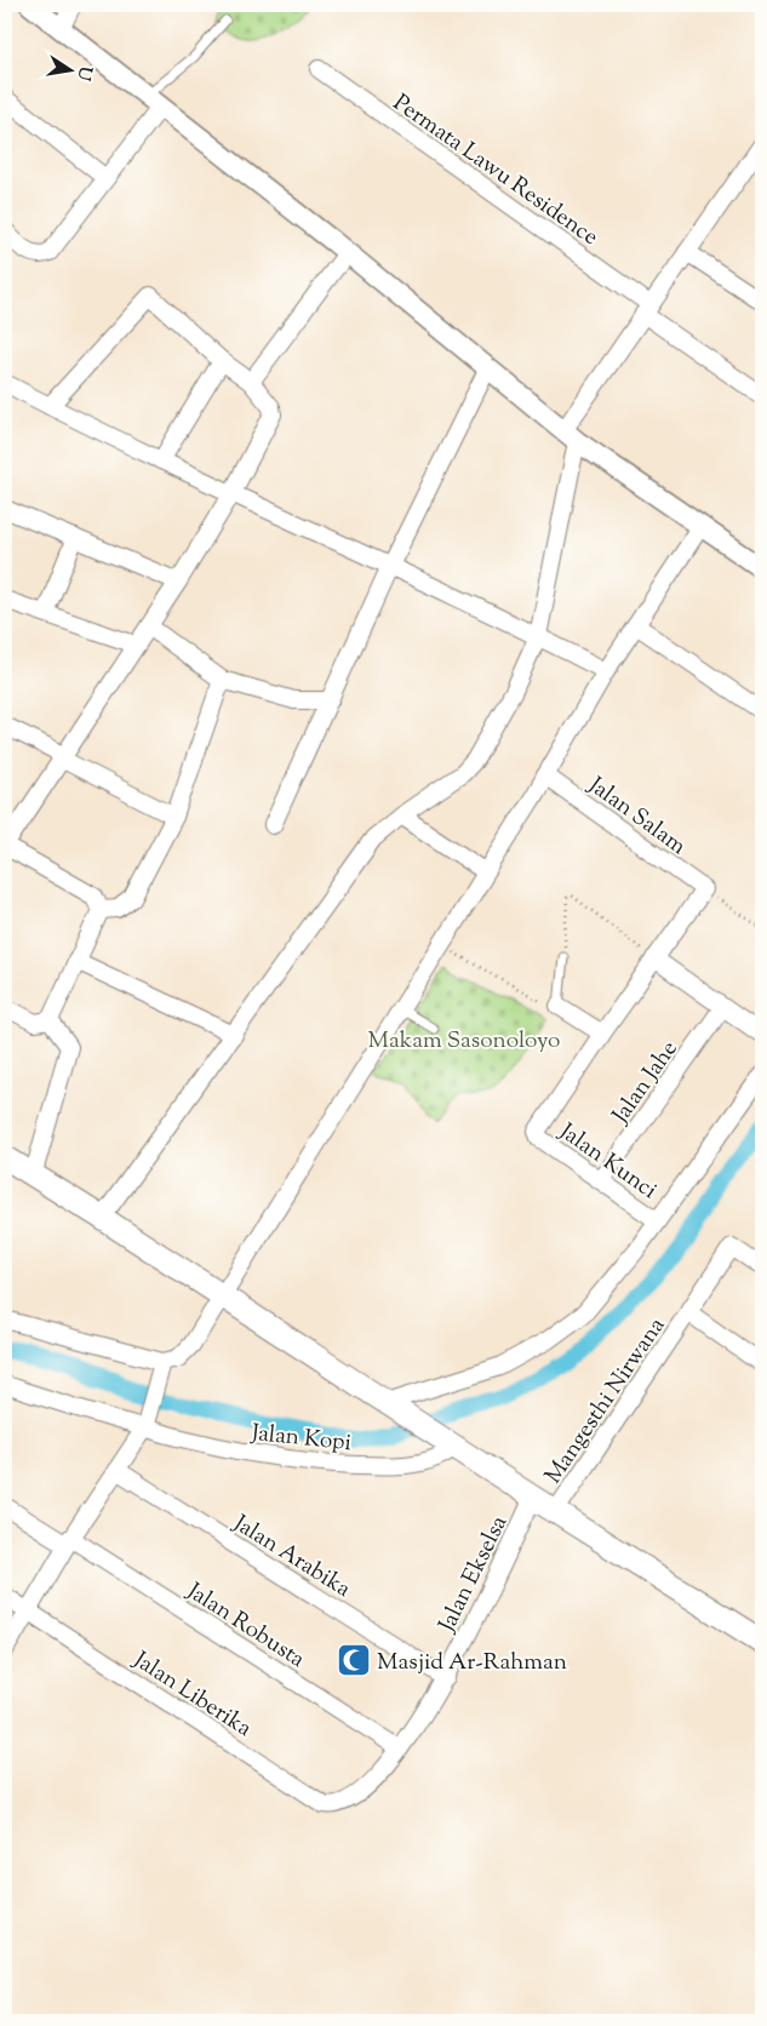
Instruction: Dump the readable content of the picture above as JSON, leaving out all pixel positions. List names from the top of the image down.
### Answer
{
  "streets": {
    "street": [
      "Permata Lawu Residence",
      "Jalan Salam",
      "Jalan Jahe",
      "Jalan Kunci",
      "Mangesthi Nirwana",
      "Jalan Kopi",
      "Jalan Arabika",
      "Jalan Ekselsa",
      "Jalan Robusta",
      "Jalan Liberika"
    ]
  },
  "crossings": [
    ["Jalan Jahe", "Jalan Kunci"],
    ["Jalan Arabika", "Jalan Ekselsa"],
    ["Jalan Ekselsa", "Jalan Robusta"],
    ["Jalan Ekselsa", "Jalan Liberika"]
  ],
  "parks": ["Makam Sasonoloyo"],
  "places": {
    "mosque": ["Masjid Ar-Rahman"]
  },
  "north": "right"
}
